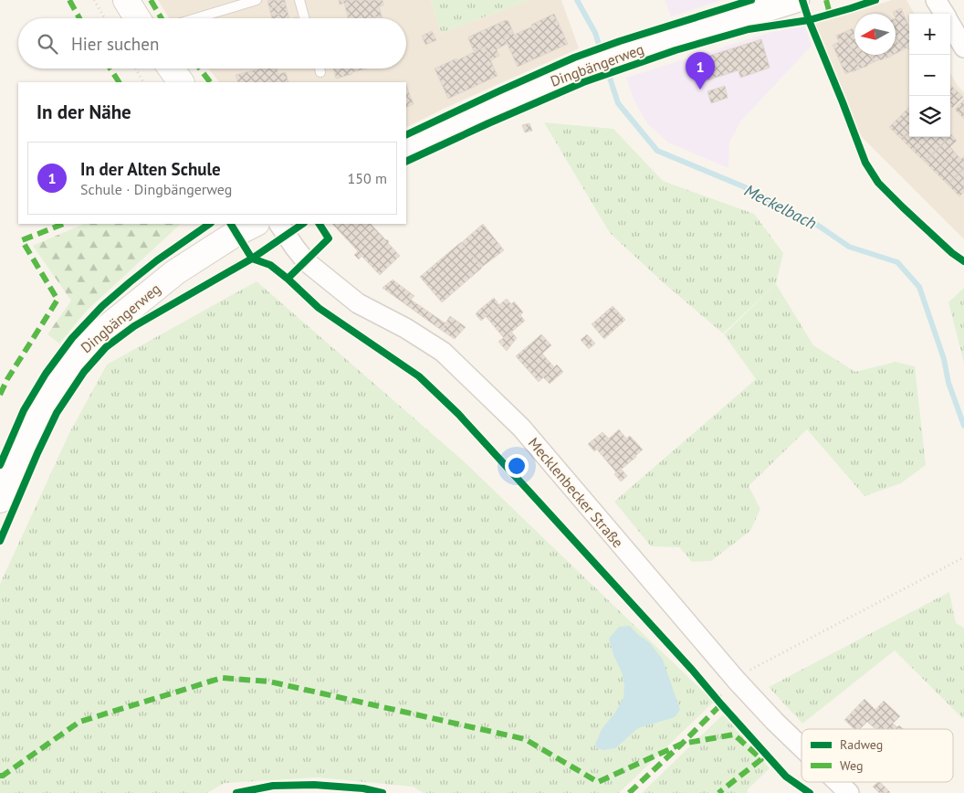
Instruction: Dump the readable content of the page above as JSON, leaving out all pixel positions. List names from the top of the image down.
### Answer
{
  "streets": {
    "main road": ["Dingbängerweg"],
    "street": ["Mecklenbecker Straße"]
  },
  "water": ["Meckelbach"],
  "legend": ["Radweg", "Weg"],
  "north": "left",
  "page": {
    "map_buttons": ["+", "−"],
    "search": "Hier suchen",
    "pins": "1",
    "heading": "In der Nähe",
    "list": [
      {
        "mark": "1",
        "name": "In der Alten Schule",
        "note": "Schule · Dingbängerweg",
        "value": "150 m"
      }
    ]
  }
}
